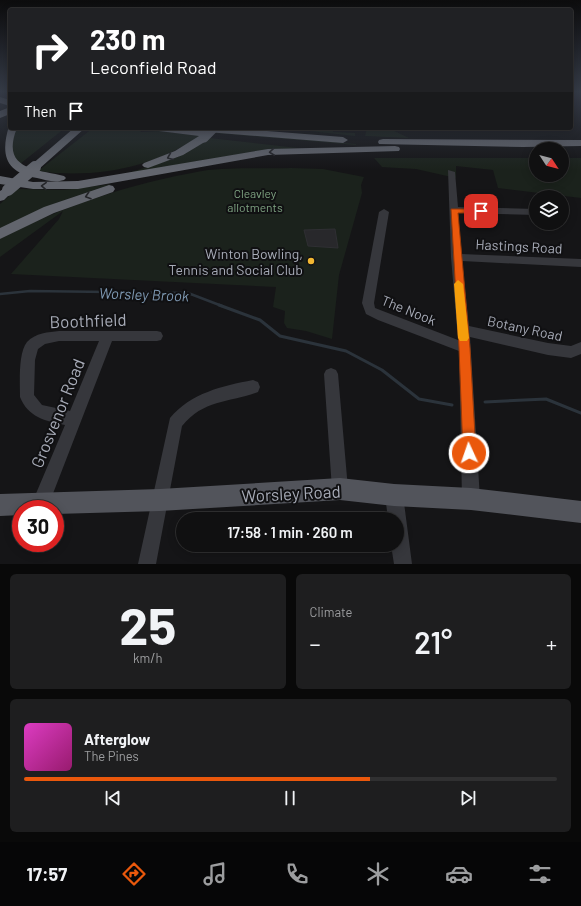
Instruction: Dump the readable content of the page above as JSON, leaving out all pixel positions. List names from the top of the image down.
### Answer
{
  "streets": {
    "main road": ["Worsley Road"],
    "street": [
      "Hastings Road",
      "The Nook",
      "Boothfield",
      "Botany Road",
      "Grosvenor Road"
    ]
  },
  "crossings": [
    ["Boothfield", "Grosvenor Road"]
  ],
  "water": ["Worsley Brook"],
  "parks": ["Cleavley allotments"],
  "places": ["Winton Bowling, Tennis and Social Club"],
  "north": "bottom right",
  "page": {
    "turn": ["230 m", "Leconfield Road"],
    "then": "Then",
    "limit": "30",
    "trip": "17:58 · 1 min · 260 m",
    "tile": [
      ["25", "km/h"],
      "Climate"
    ],
    "heat": ["−", "21°", "+"],
    "song": ["Afterglow", "The Pines"],
    "tabs": "17:57"
  }
}
